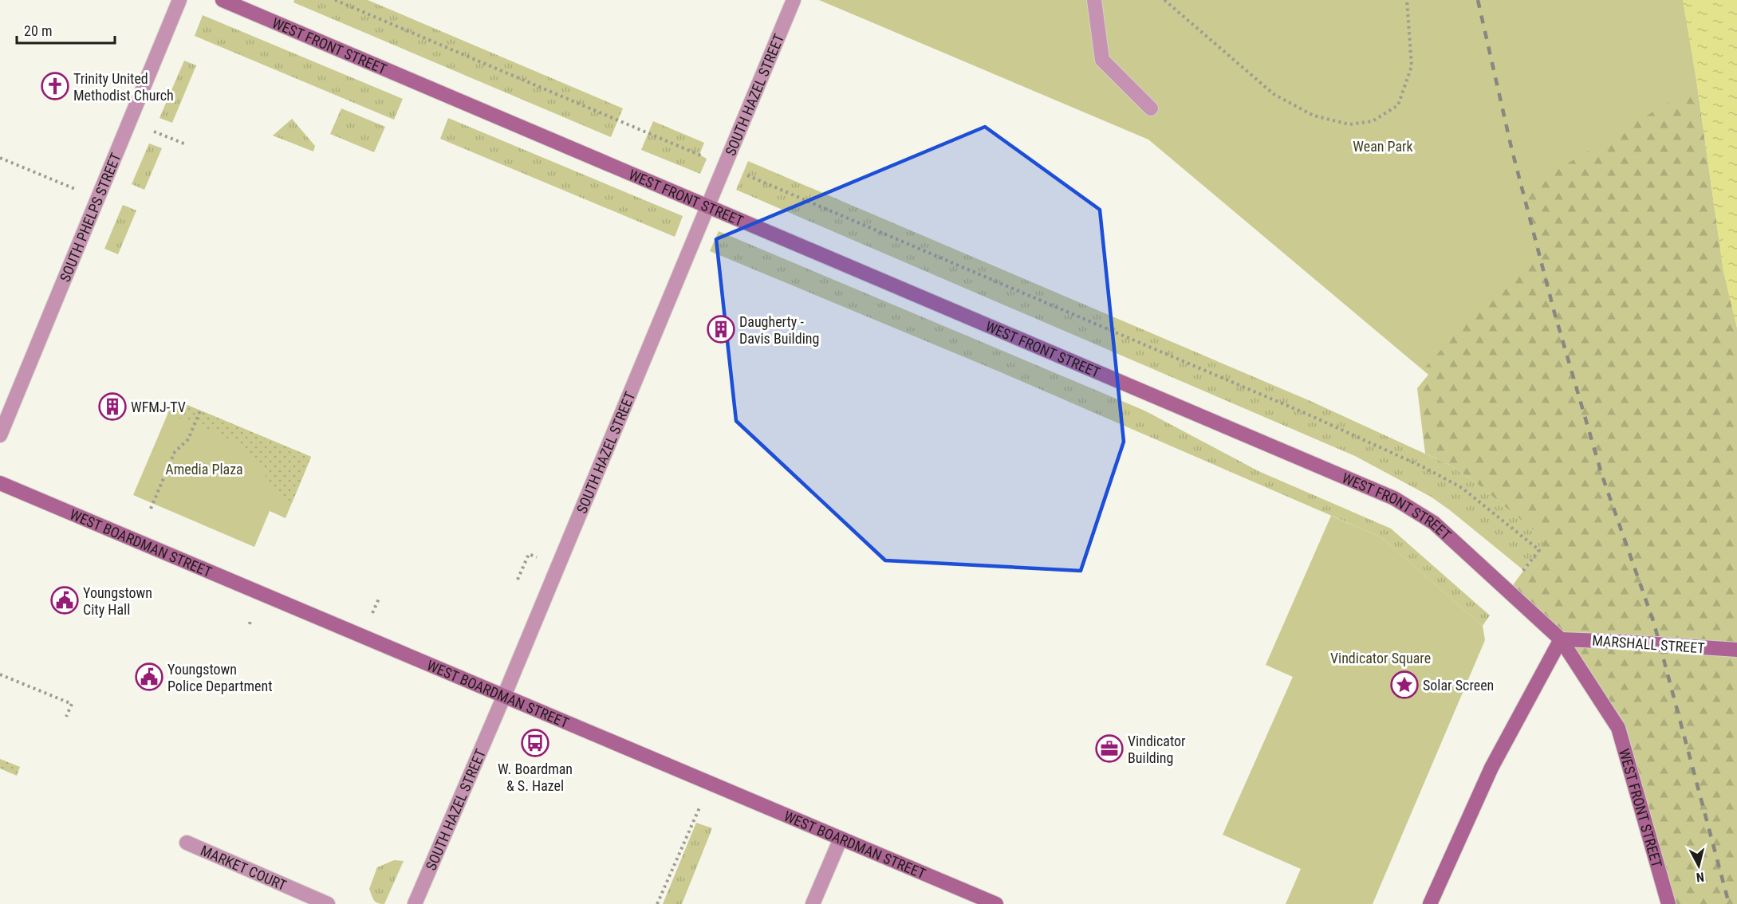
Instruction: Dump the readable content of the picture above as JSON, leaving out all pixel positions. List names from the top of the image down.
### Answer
{
  "streets": {
    "street": [
      "WEST FRONT STREET",
      "SOUTH HAZEL STREET",
      "SOUTH PHELPS STREET",
      "WEST BOARDMAN STREET",
      "MARSHALL STREET",
      "MARKET COURT"
    ]
  },
  "crossings": [
    ["WEST FRONT STREET", "SOUTH HAZEL STREET"],
    ["WEST FRONT STREET", "MARSHALL STREET"],
    ["SOUTH HAZEL STREET", "WEST BOARDMAN STREET"]
  ],
  "parks": ["Wean Park", "Amedia Plaza", "Vindicator Square"],
  "places": {
    "church": ["Trinity United Methodist Church"],
    "building": ["Daugherty - Davis Building", "WFMJ-TV"],
    "public building": ["Youngstown City Hall", "Youngstown Police Department"],
    "place": ["Solar Screen"],
    "bus stop": ["W. Boardman & S. Hazel"],
    "office": ["Vindicator Building"]
  },
  "scale_bar": "20 m",
  "north": "bottom"
}
